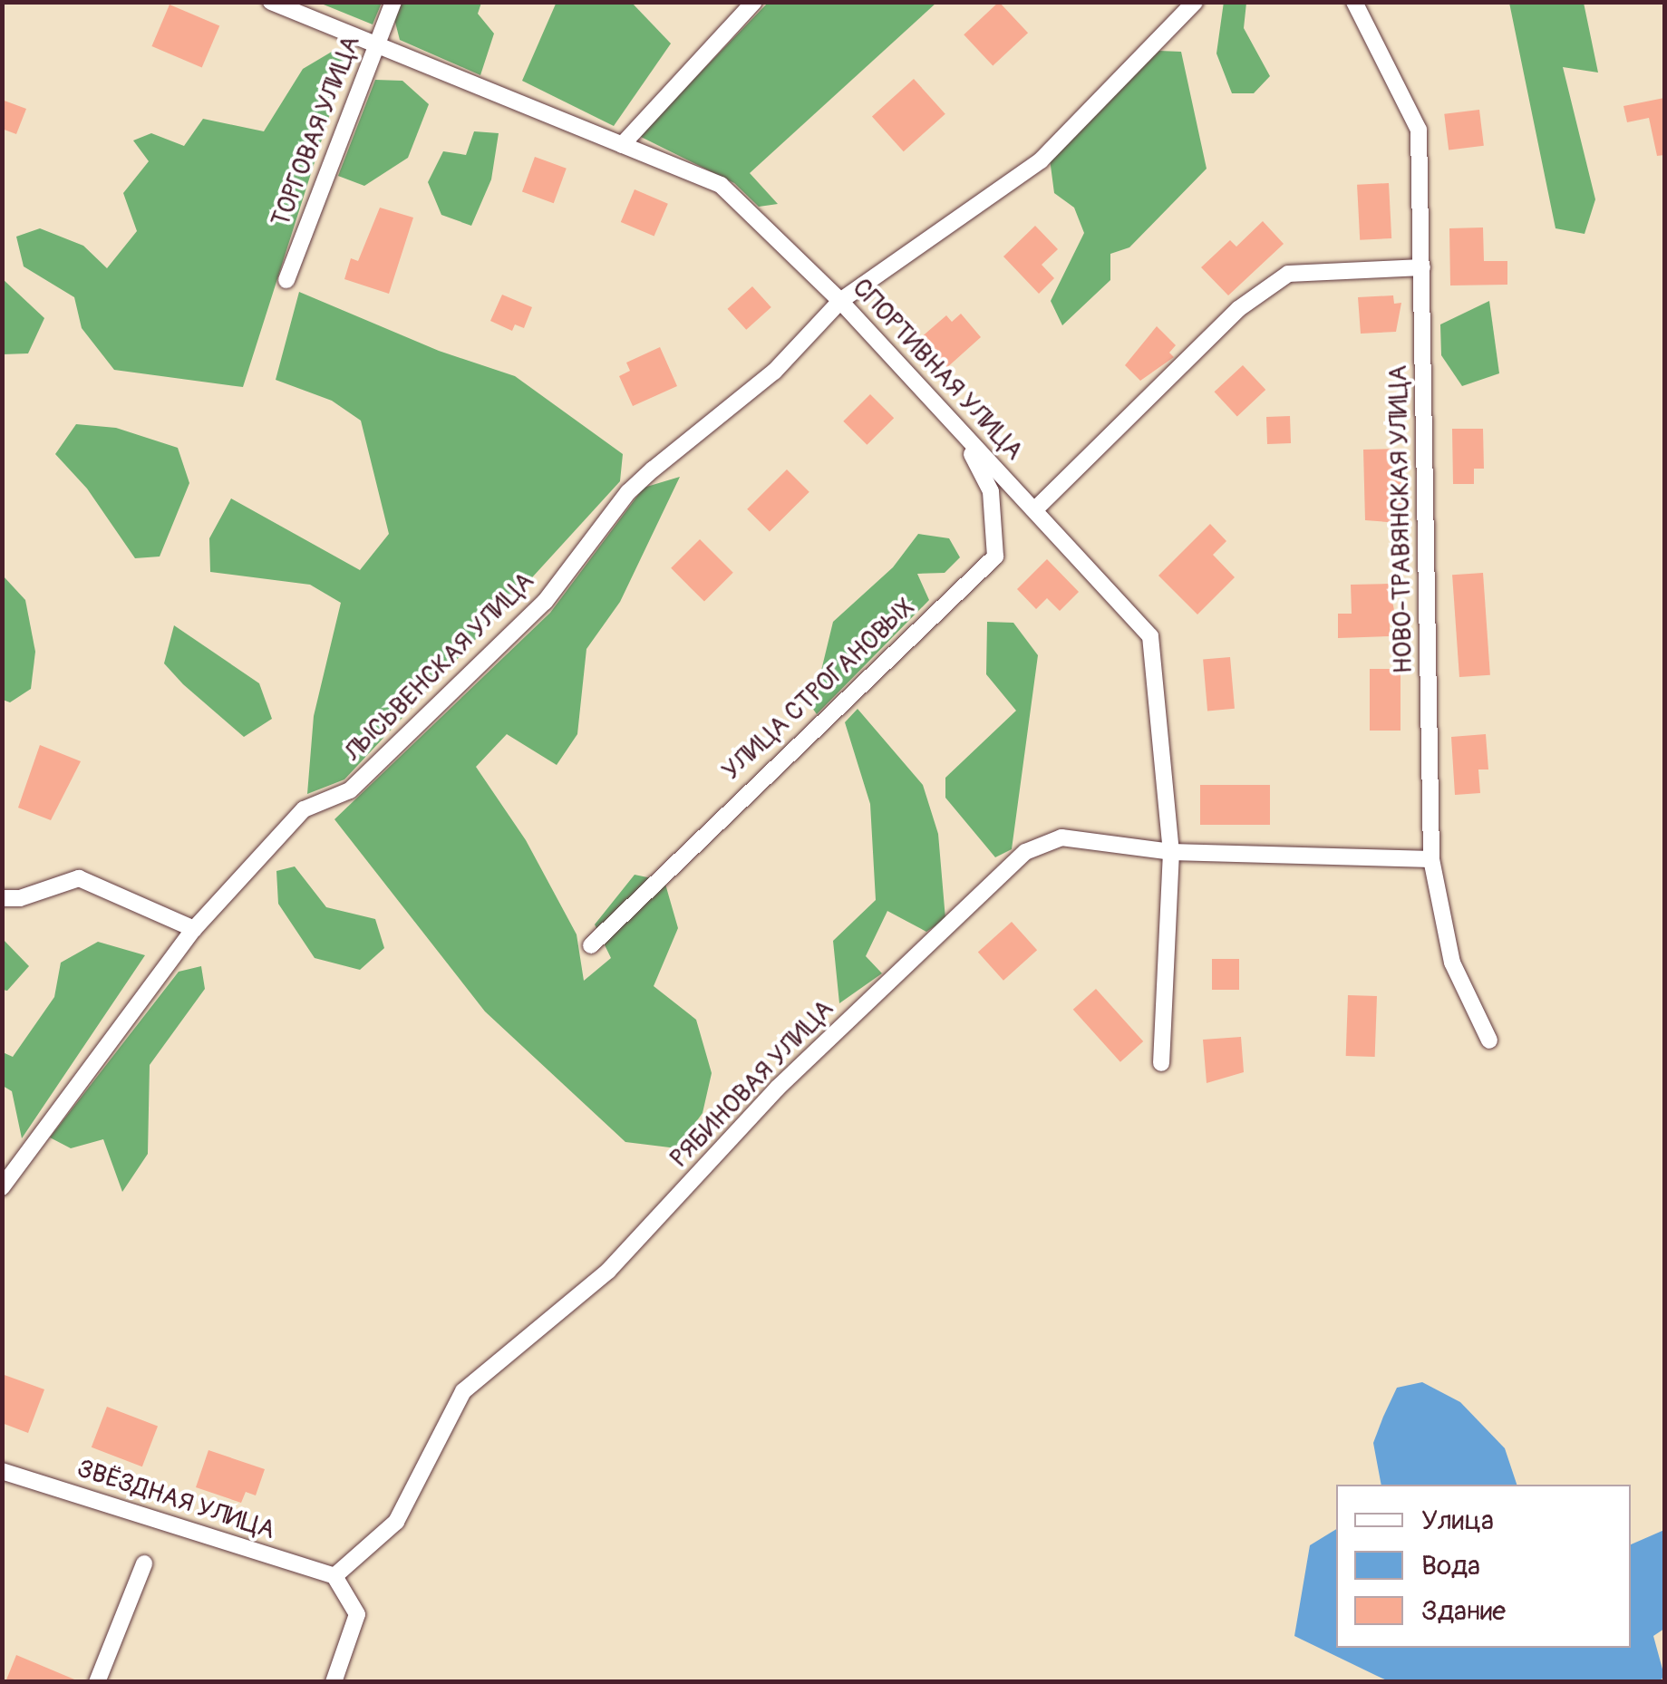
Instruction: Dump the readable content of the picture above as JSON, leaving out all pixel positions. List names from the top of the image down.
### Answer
{
  "streets": {
    "street": [
      "ТОРГОВАЯ УЛИЦА",
      "СПОРТИВНАЯ УЛИЦА",
      "НОВО-ТРАВЯНСКАЯ УЛИЦА",
      "ЛЫСЬВЕНСКАЯ УЛИЦА",
      "УЛИЦА СТРОГАНОВЫХ",
      "РЯБИНОВАЯ УЛИЦА",
      "ЗВЁЗДНАЯ УЛИЦА"
    ]
  },
  "crossings": [
    ["ТОРГОВАЯ УЛИЦА", "СПОРТИВНАЯ УЛИЦА"],
    ["СПОРТИВНАЯ УЛИЦА", "ЛЫСЬВЕНСКАЯ УЛИЦА"],
    ["СПОРТИВНАЯ УЛИЦА", "УЛИЦА СТРОГАНОВЫХ"],
    ["СПОРТИВНАЯ УЛИЦА", "РЯБИНОВАЯ УЛИЦА"],
    ["НОВО-ТРАВЯНСКАЯ УЛИЦА", "РЯБИНОВАЯ УЛИЦА"],
    ["РЯБИНОВАЯ УЛИЦА", "ЗВЁЗДНАЯ УЛИЦА"]
  ],
  "legend": ["Улица", "Вода", "Здание"]
}
